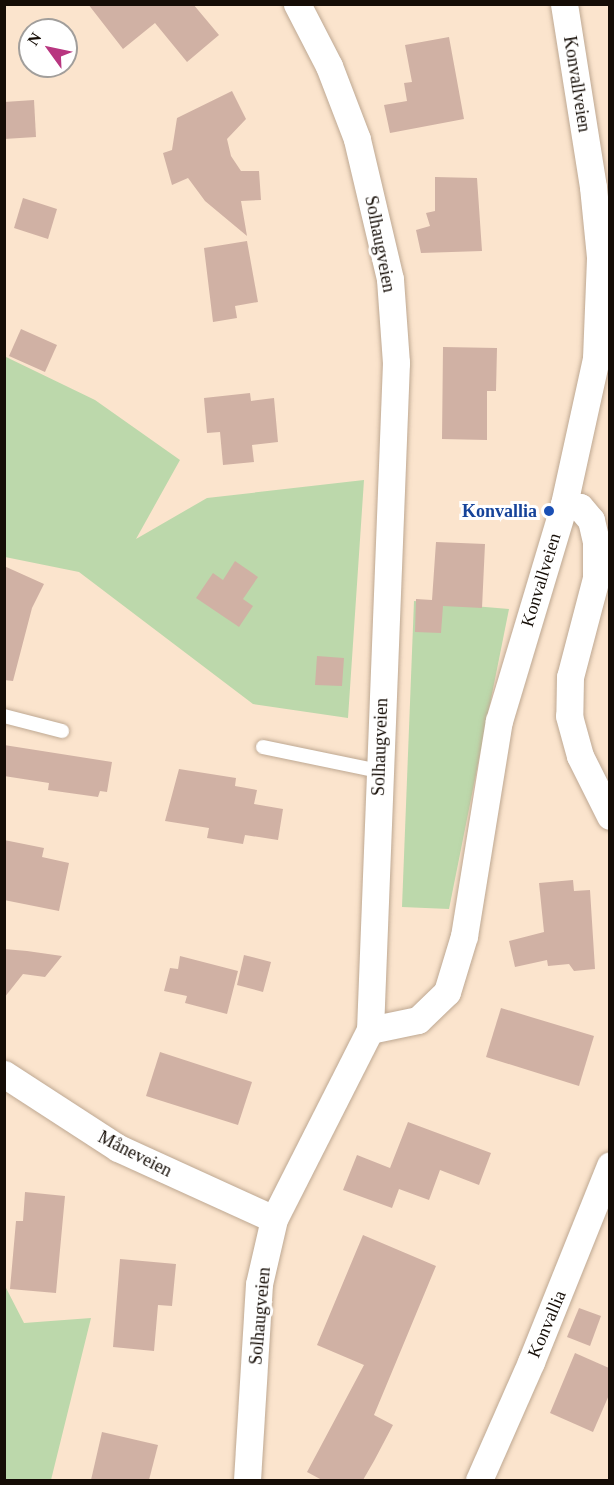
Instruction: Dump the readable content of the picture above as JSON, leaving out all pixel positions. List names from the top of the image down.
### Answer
{
  "streets": {
    "street": [
      "Konvallveien",
      "Solhaugveien",
      "Måneveien",
      "Konvallia"
    ]
  },
  "crossings": [
    ["Konvallveien", "Solhaugveien"],
    ["Solhaugveien", "Måneveien"]
  ],
  "places": ["Konvallia"],
  "north": "top left"
}
